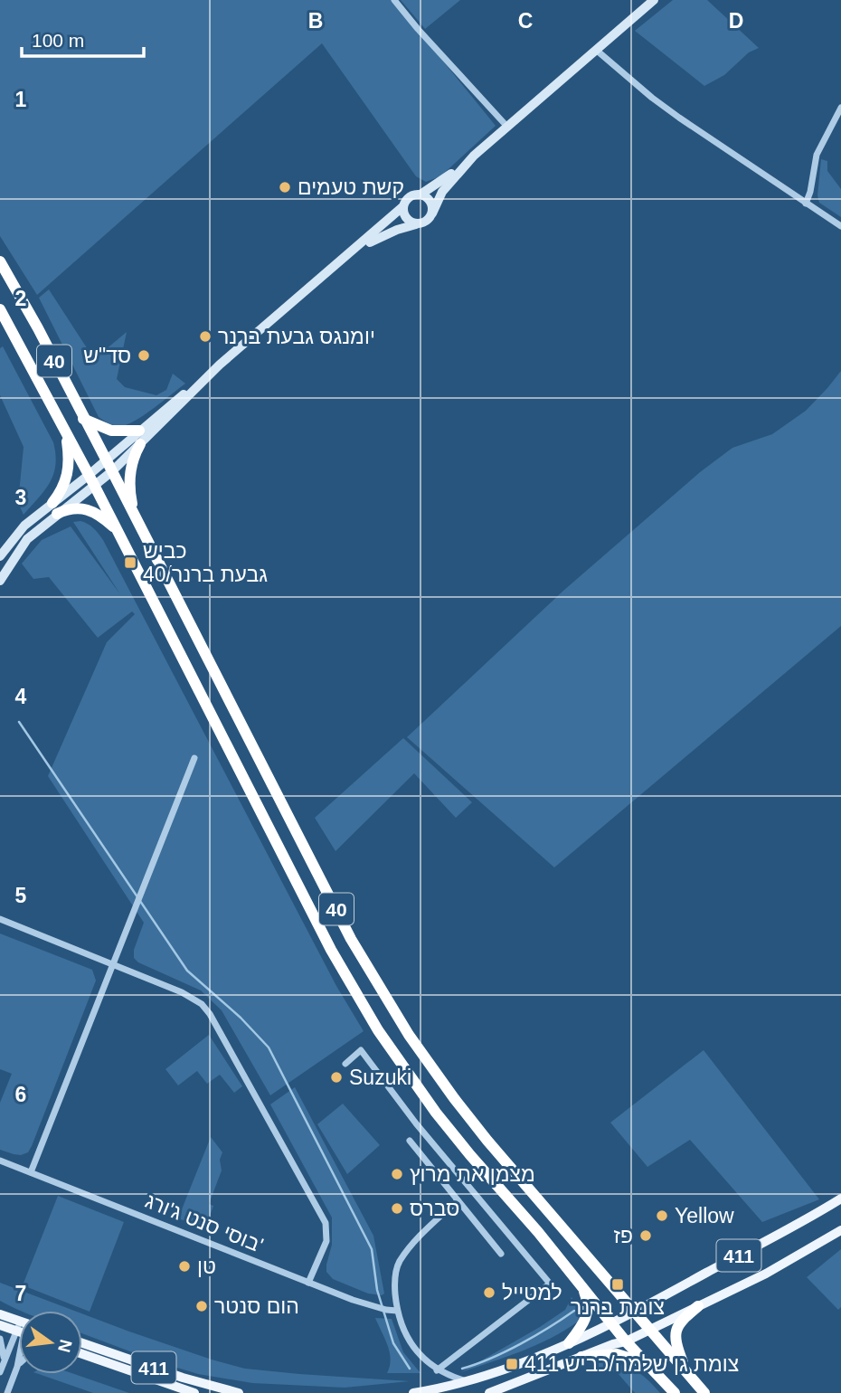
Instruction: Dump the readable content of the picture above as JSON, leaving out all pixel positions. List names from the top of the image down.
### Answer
{
  "streets": {
    "highway": ["40"],
    "main road": ["411"],
    "street": ["בוסי סנט ג'ורג'"]
  },
  "crossings": [
    ["40", "411"]
  ],
  "places": {
    "other": [
      "קשת טעמים",
      "יומנגס גבעת ברנר",
      "סד\"ש",
      "Suzuki",
      "מצמן את מרוץ",
      "סברס",
      "Yellow",
      "פז",
      "טן",
      "למטייל",
      "הום סנטר"
    ],
    "transit": ["כביש 40/גבעת ברנר", "צומת ברנר", "צומת גן שלמה/כביש 411"]
  },
  "scale_bar": "100 m",
  "north": "right",
  "grid": {
    "columns": ["B", "C", "D"],
    "rows": [
      "1",
      "2",
      "3",
      "4",
      "5",
      "6",
      "7"
    ]
  }
}
